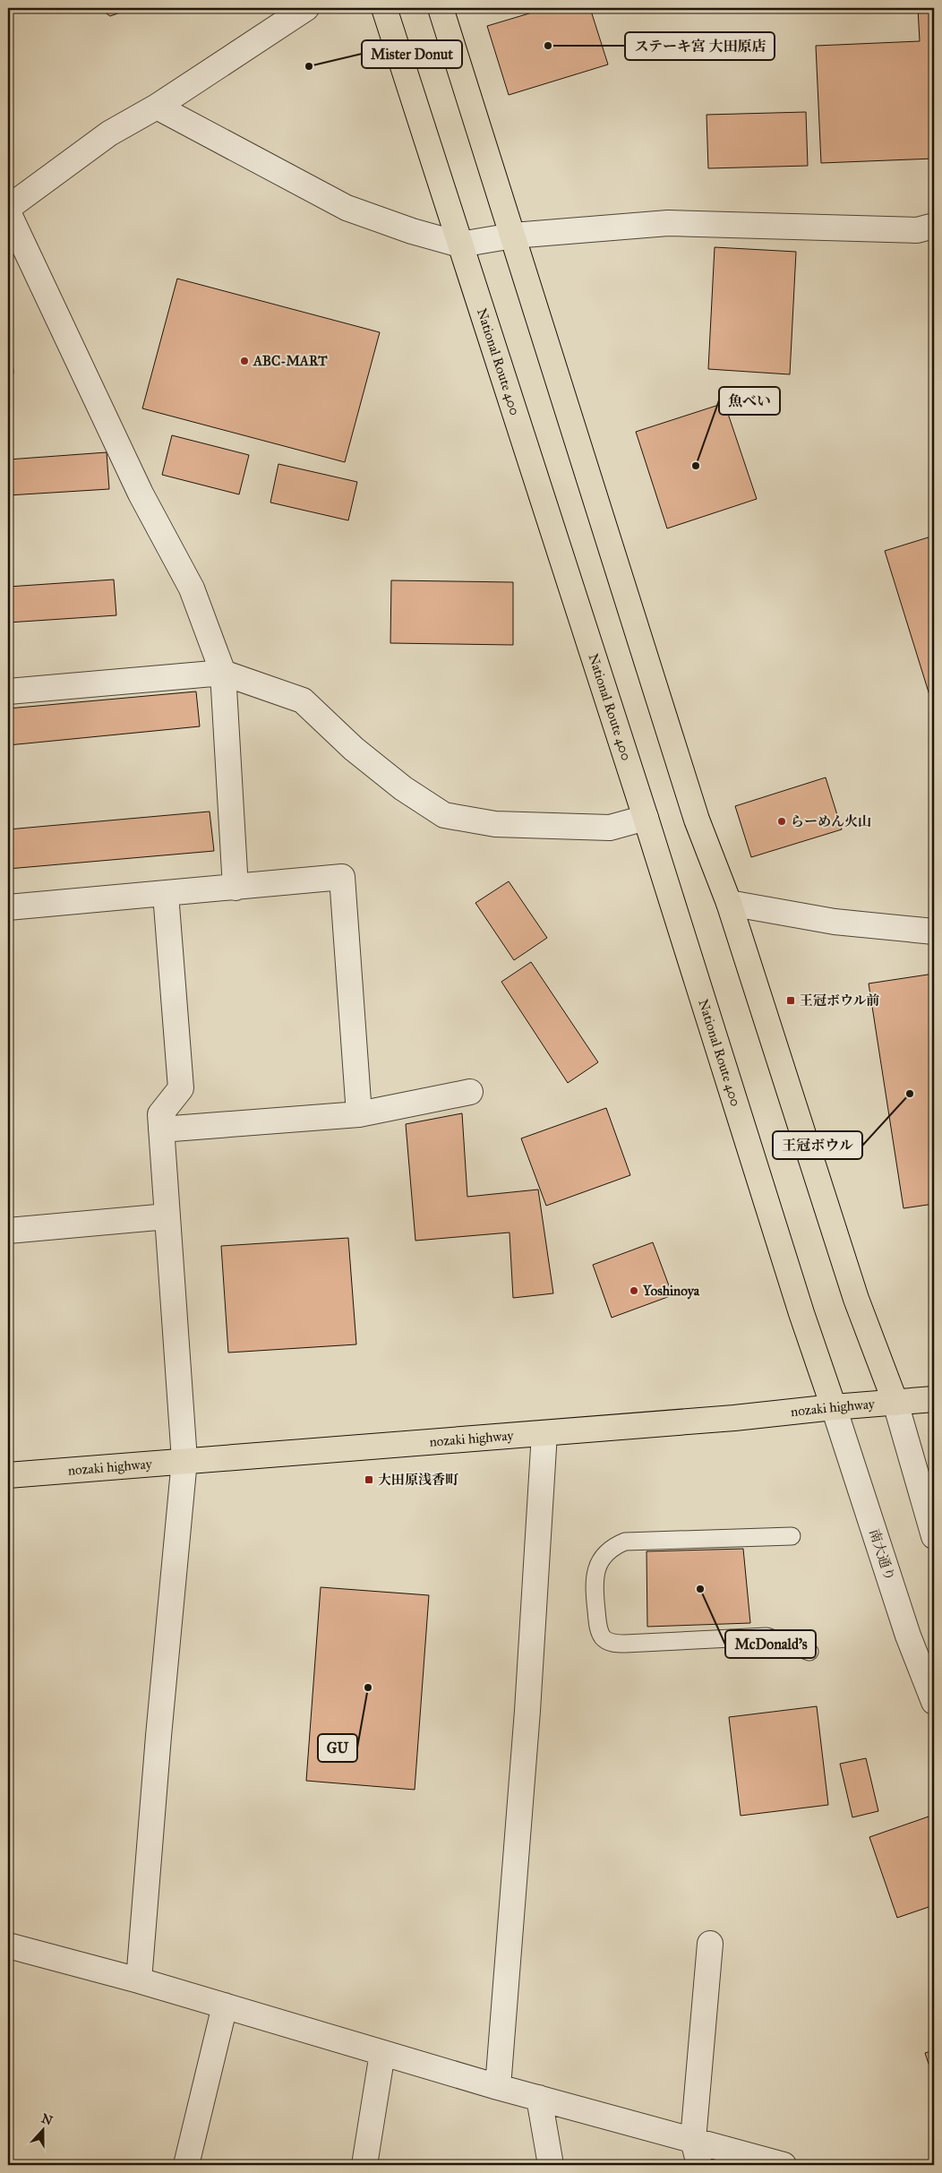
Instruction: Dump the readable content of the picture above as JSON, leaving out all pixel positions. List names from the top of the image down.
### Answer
{
  "streets": {
    "highway": ["National Route 400", "nozaki highway"],
    "street": ["南大通り"]
  },
  "crossings": [
    ["National Route 400", "nozaki highway"],
    ["National Route 400", "南大通り"],
    ["nozaki highway", "南大通り"]
  ],
  "places": {
    "other": [
      "ステーキ宮 大田原店",
      "Mister Donut",
      "ABC-MART",
      "魚べい",
      "らーめん火山",
      "王冠ボウル",
      "Yoshinoya",
      "McDonald's",
      "GU"
    ],
    "transit": ["王冠ボウル前", "大田原浅香町"]
  },
  "north": "top"
}
